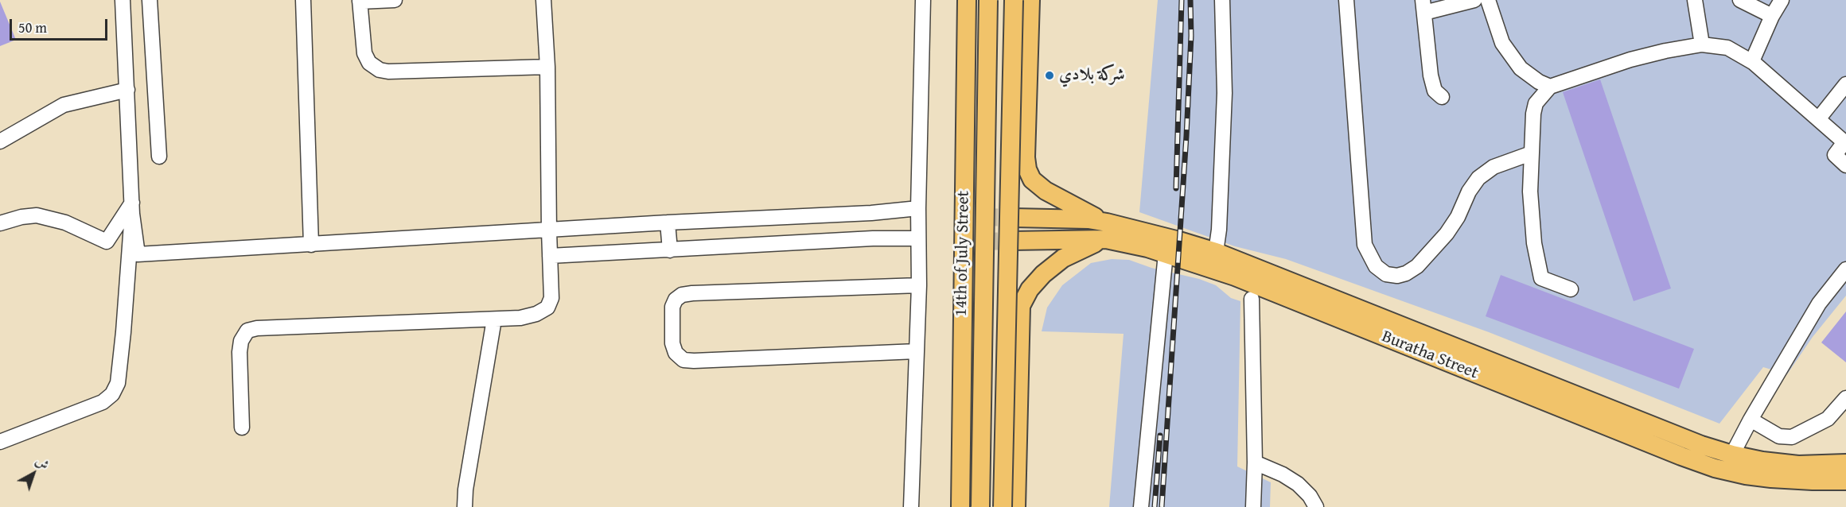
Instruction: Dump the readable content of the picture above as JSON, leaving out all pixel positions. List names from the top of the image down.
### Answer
{
  "streets": {
    "main road": ["14th of July Street", "Buratha Street"]
  },
  "places": ["شركة بلادي"],
  "scale_bar": "50 m",
  "north": "top right"
}
